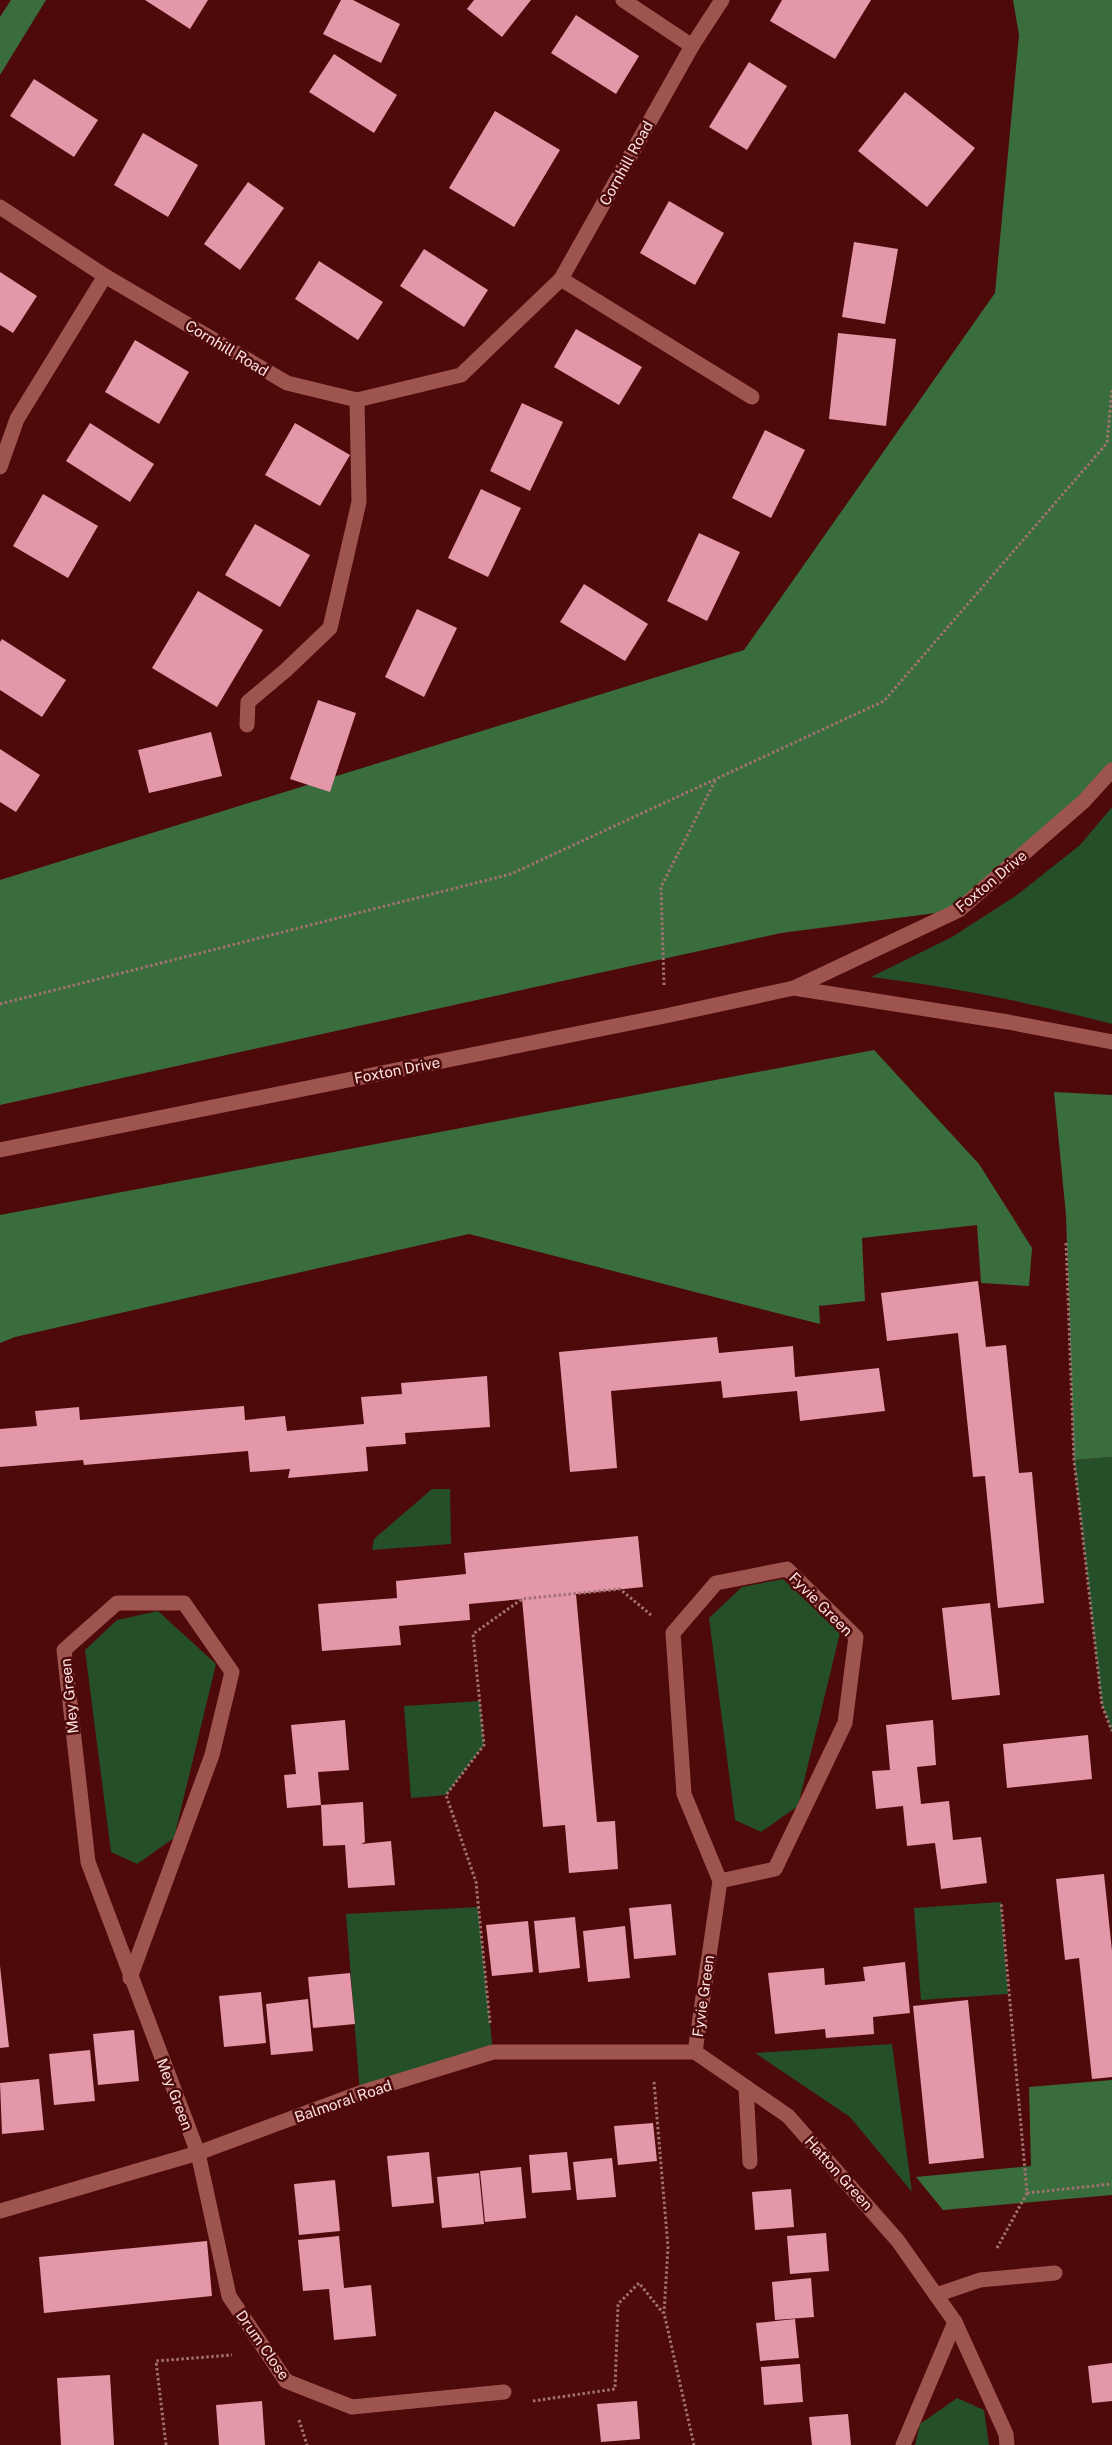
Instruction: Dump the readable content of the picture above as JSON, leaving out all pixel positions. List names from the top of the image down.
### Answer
{
  "streets": {
    "street": [
      "Cornhill Road",
      "Foxton Drive",
      "Fyvie Green",
      "Mey Green",
      "Balmoral Road",
      "Hatton Green",
      "Drum Close"
    ]
  },
  "crossings": [
    ["Fyvie Green", "Balmoral Road"],
    ["Fyvie Green", "Hatton Green"],
    ["Mey Green", "Balmoral Road"],
    ["Mey Green", "Drum Close"],
    ["Balmoral Road", "Hatton Green"],
    ["Balmoral Road", "Drum Close"]
  ]
}
